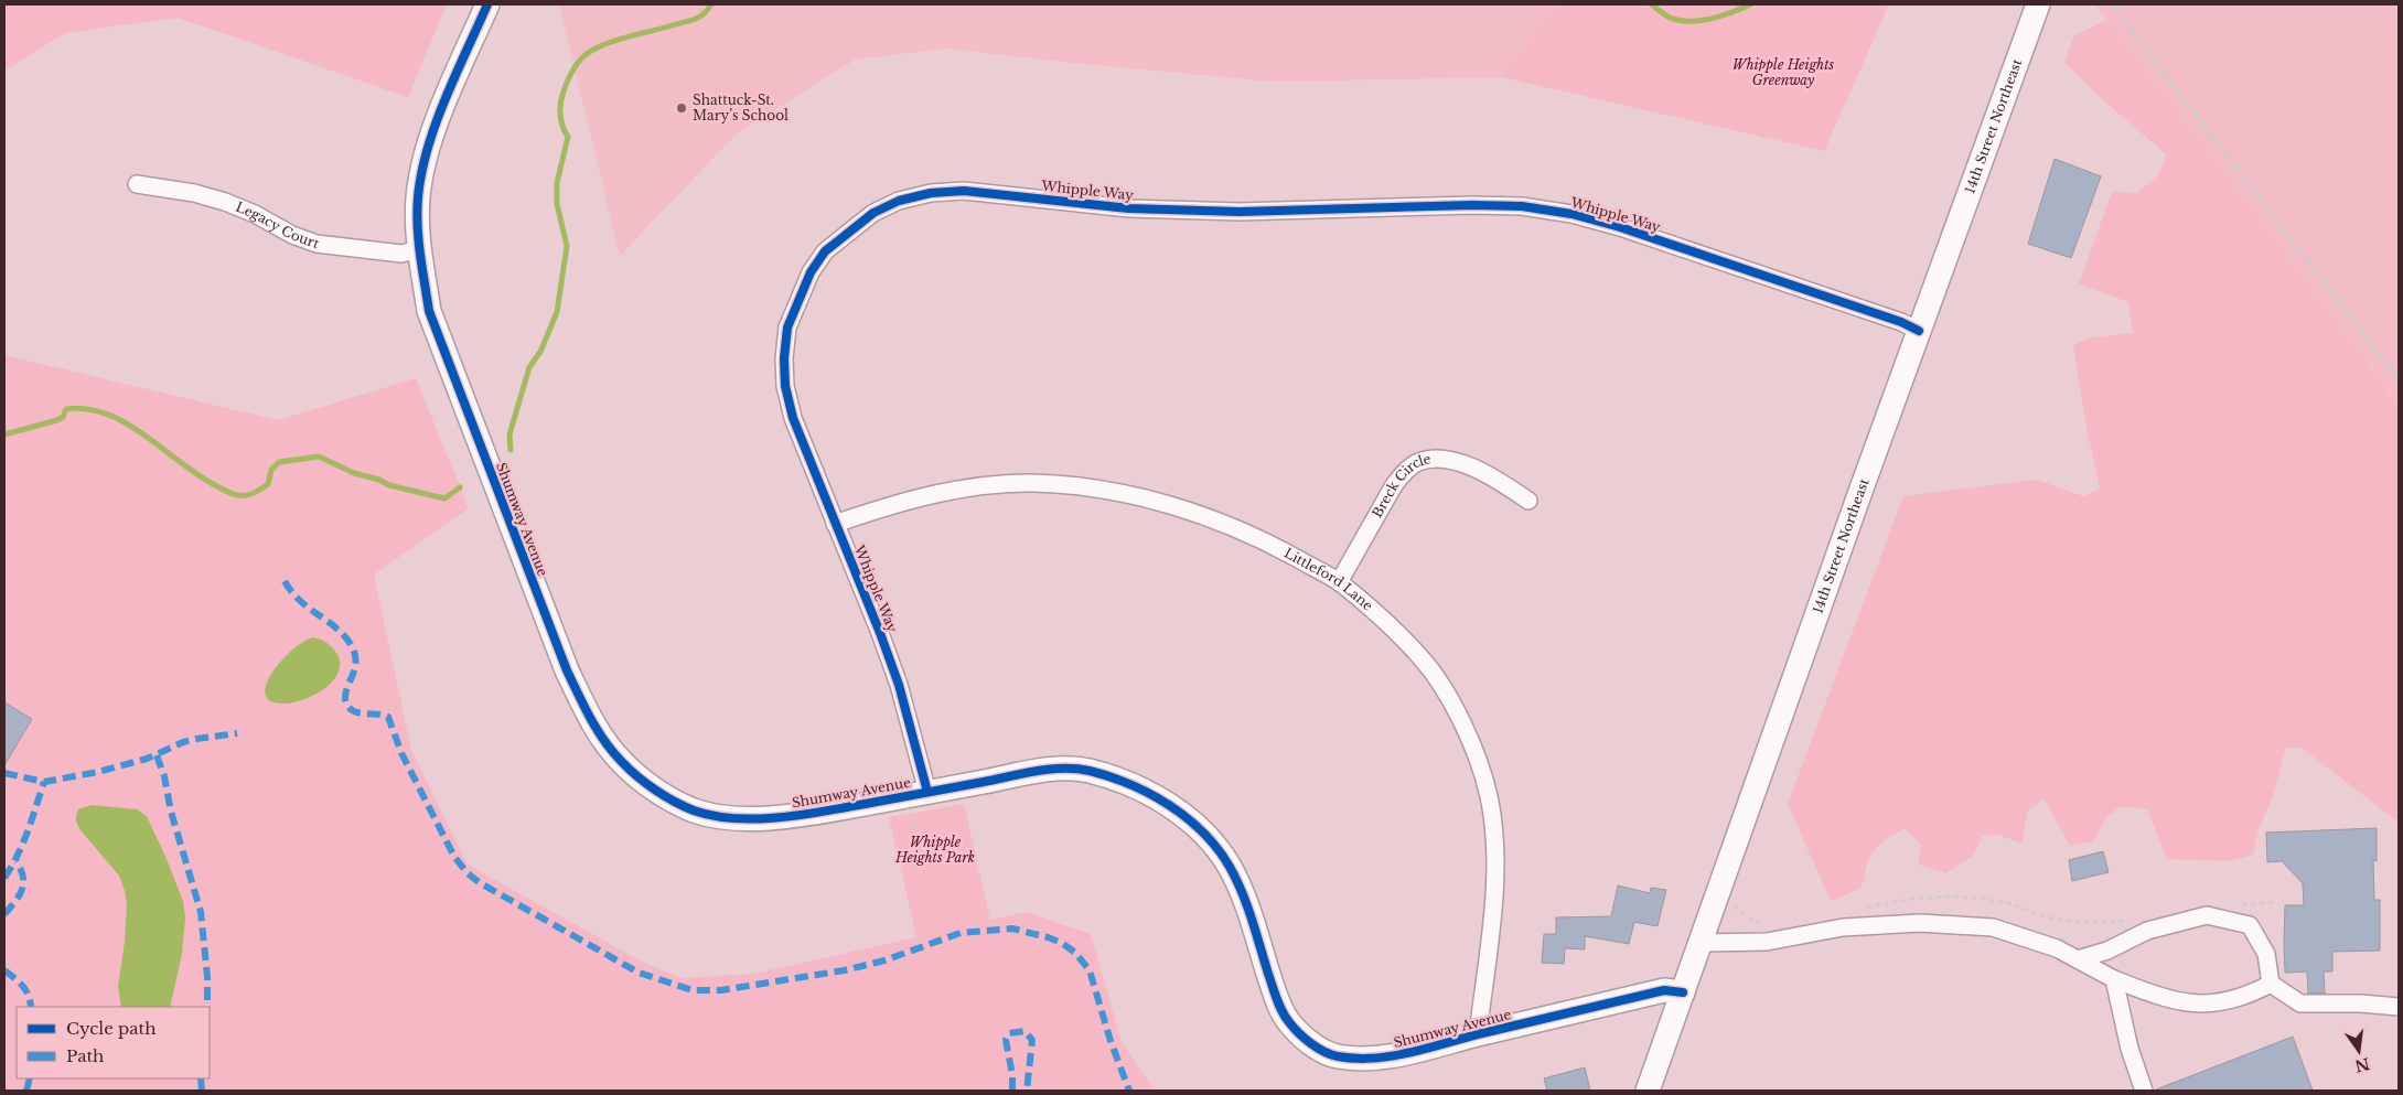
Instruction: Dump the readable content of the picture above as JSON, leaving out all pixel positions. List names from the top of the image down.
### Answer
{
  "streets": {
    "street": [
      "14th Street Northeast",
      "Whipple Way",
      "Legacy Court",
      "Breck Circle",
      "Shumway Avenue",
      "Littleford Lane"
    ]
  },
  "crossings": [
    ["14th Street Northeast", "Whipple Way"],
    ["14th Street Northeast", "Shumway Avenue"],
    ["Whipple Way", "Shumway Avenue"],
    ["Whipple Way", "Littleford Lane"],
    ["Legacy Court", "Shumway Avenue"],
    ["Breck Circle", "Littleford Lane"],
    ["Shumway Avenue", "Littleford Lane"]
  ],
  "parks": ["Whipple Heights Greenway", "Whipple Heights Park"],
  "places": ["Shattuck-St. Mary’s School"],
  "legend": ["Cycle path", "Path"],
  "north": "bottom"
}
